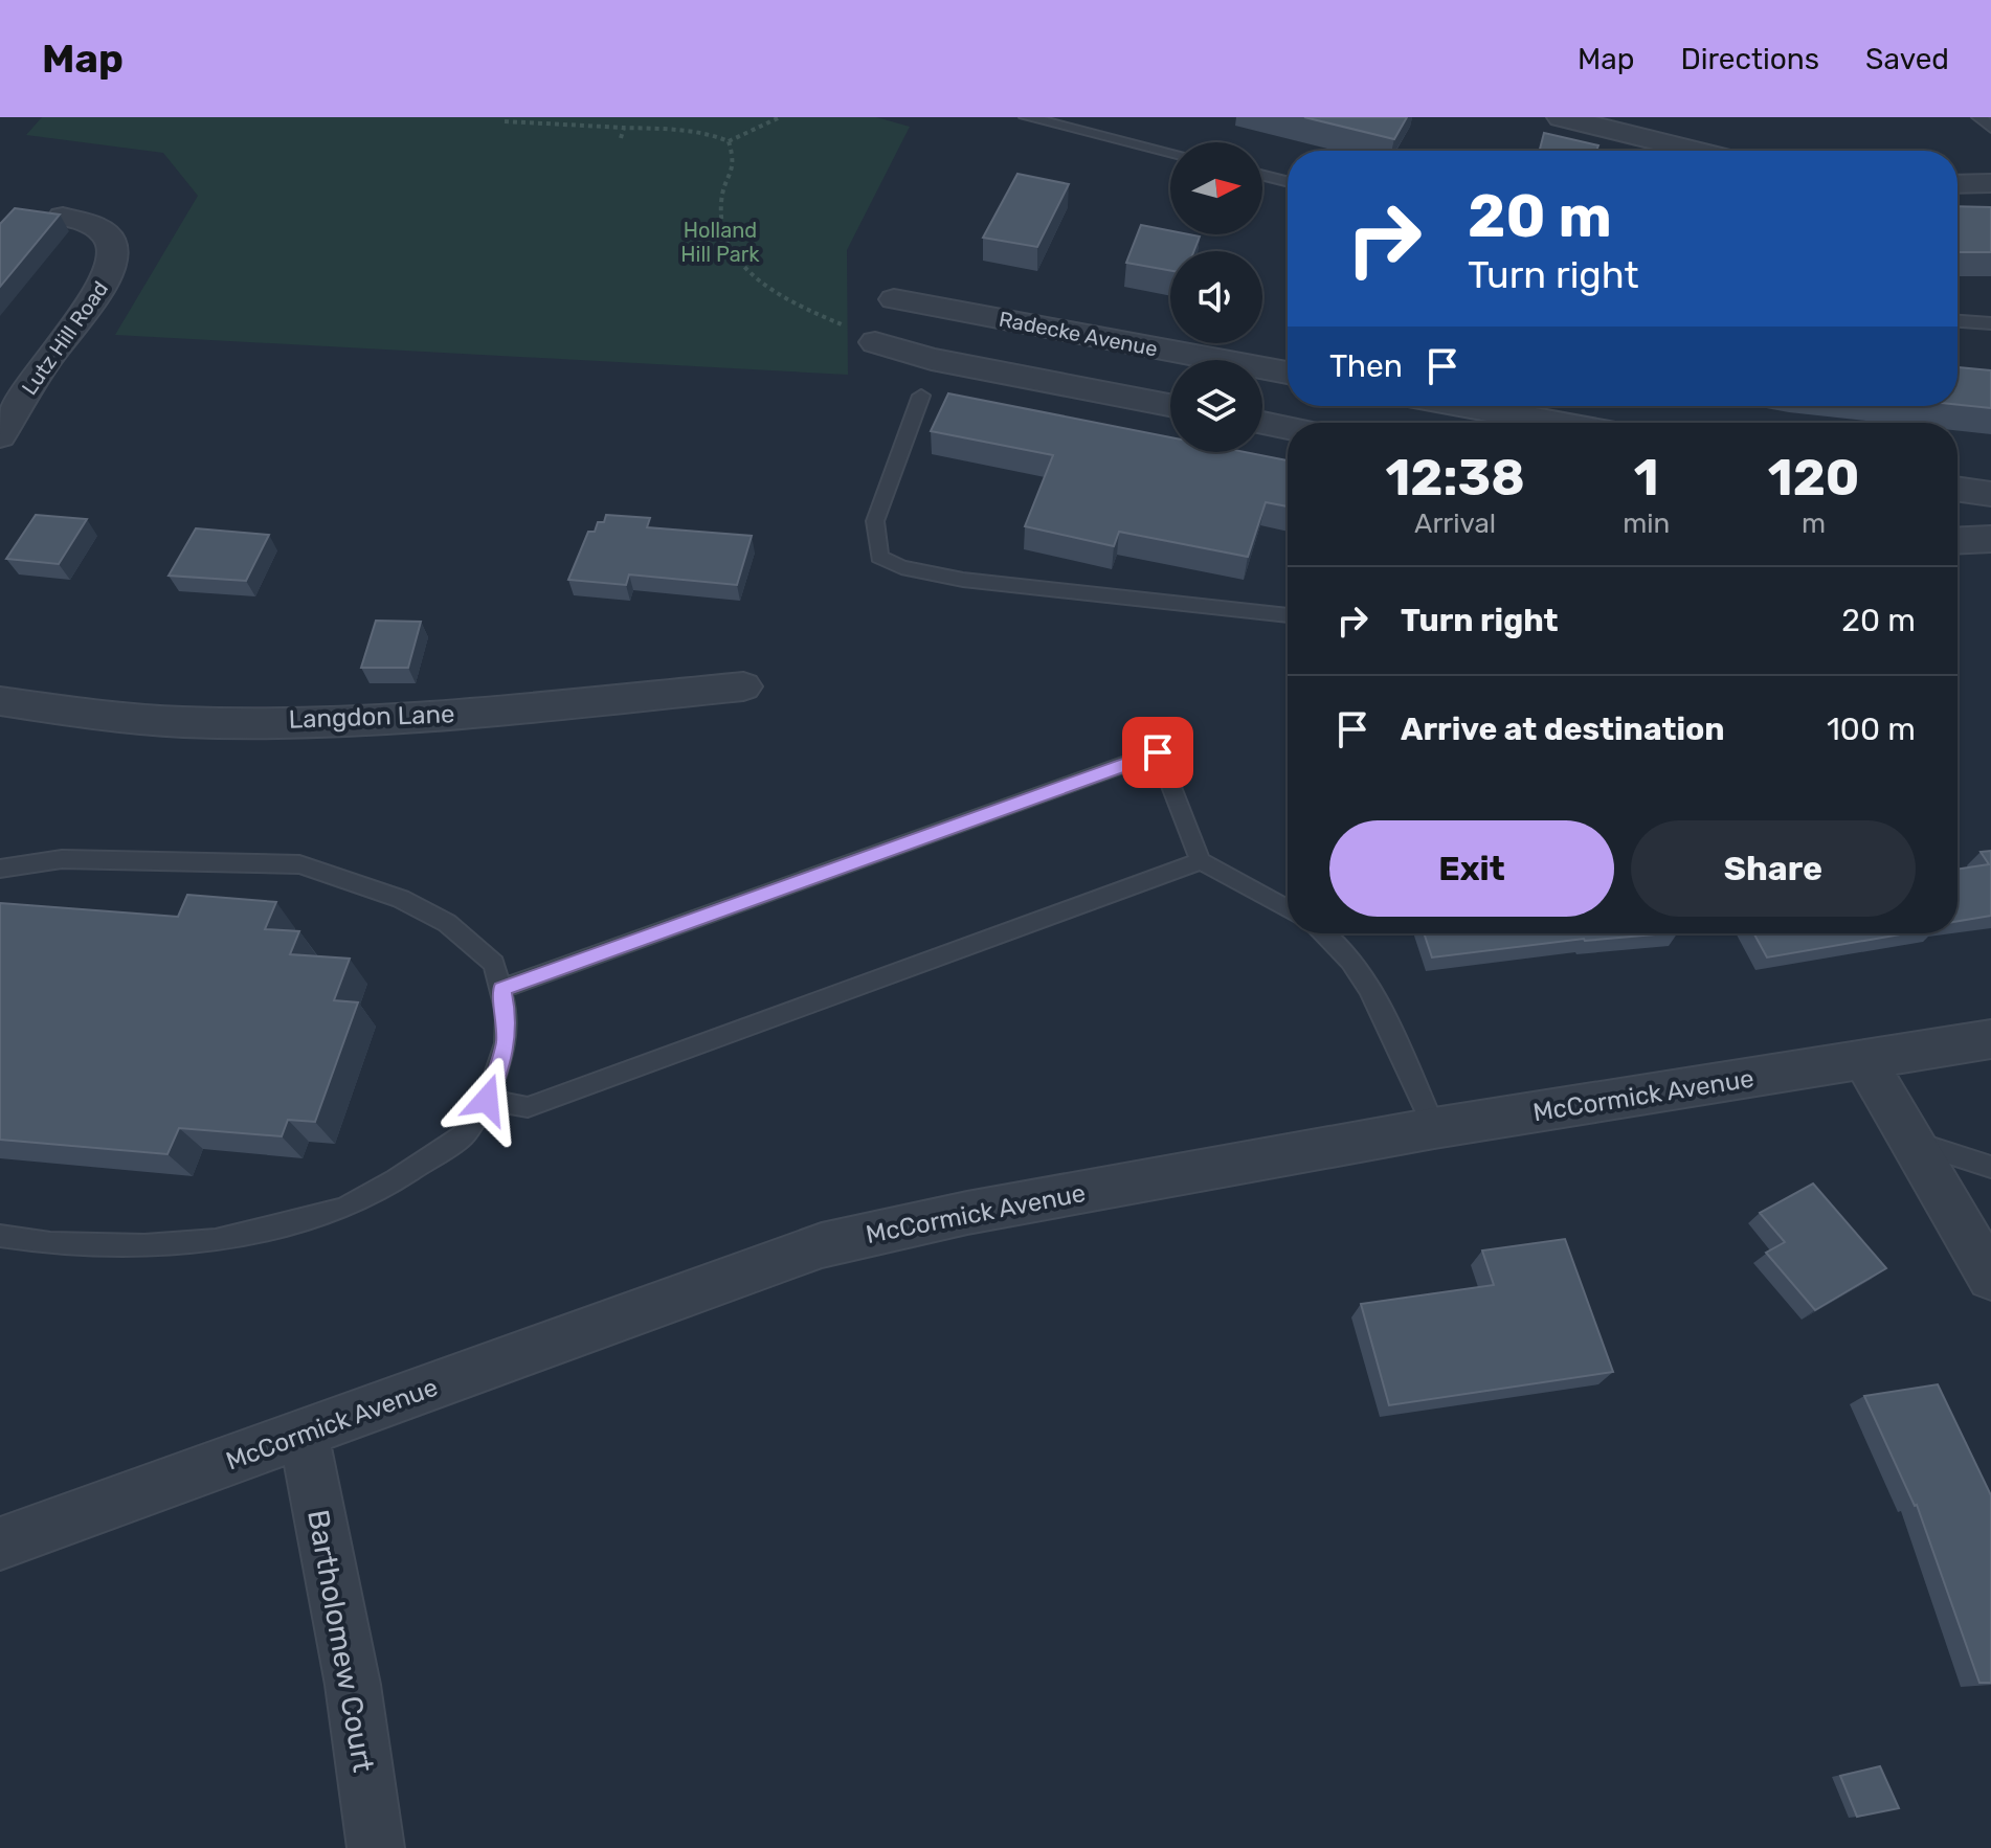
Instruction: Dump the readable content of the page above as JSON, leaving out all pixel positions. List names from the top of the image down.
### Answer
{
  "streets": {
    "street": [
      "Radecke Avenue",
      "Lutz Hill Road",
      "Langdon Lane",
      "McCormick Avenue",
      "Bartholomew Court"
    ]
  },
  "crossings": [
    ["McCormick Avenue", "Bartholomew Court"]
  ],
  "parks": ["Holland Hill Park"],
  "north": "right",
  "page": {
    "header": "Map",
    "nav": ["Map", "Directions", "Saved"],
    "turn": ["20 m", "Turn right"],
    "then": "Then",
    "eta": [
      "12:38",
      "Arrival",
      "1",
      "min",
      "120",
      "m"
    ],
    "list": [
      {
        "name": "Turn right",
        "value": "20 m"
      },
      {
        "name": "Arrive at destination",
        "value": "100 m"
      }
    ],
    "buttons": ["Exit", "Share"]
  }
}
